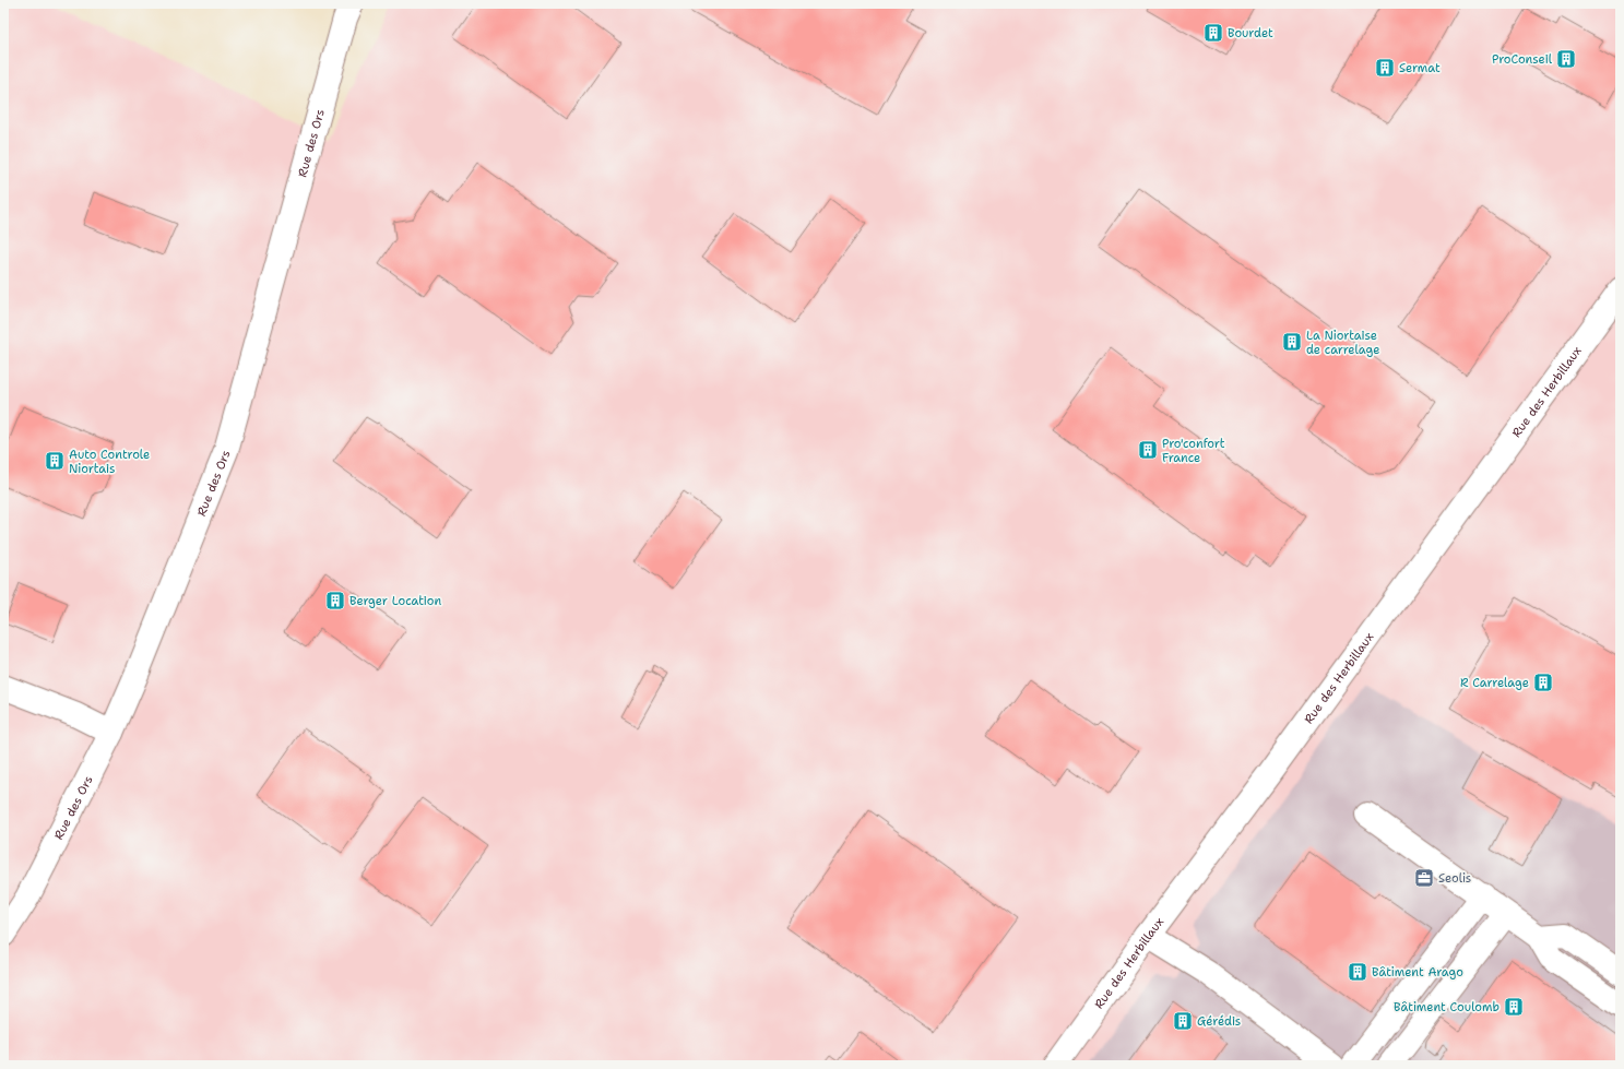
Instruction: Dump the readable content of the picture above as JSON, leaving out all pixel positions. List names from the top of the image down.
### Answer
{
  "streets": {
    "street": ["Rue des Ors", "Rue des Herbillaux"]
  },
  "places": {
    "building": [
      "Bourdet",
      "ProConseil",
      "Sermat",
      "La Niortaise de carrelage",
      "Pro'confort France",
      "Auto Controle Niortais",
      "Berger Location",
      "R Carrelage",
      "Bâtiment Arago",
      "Bâtiment Coulomb",
      "Gérédis"
    ],
    "office": ["Seolis"]
  }
}
